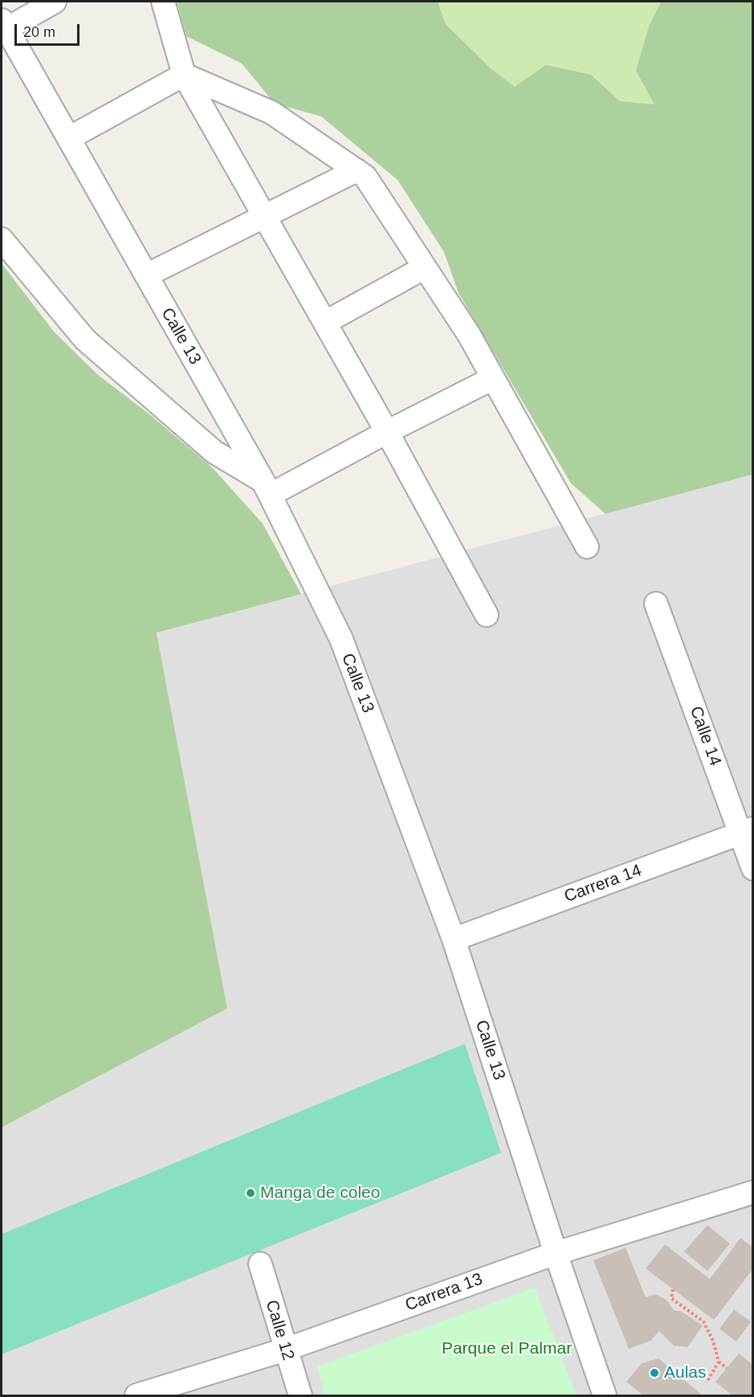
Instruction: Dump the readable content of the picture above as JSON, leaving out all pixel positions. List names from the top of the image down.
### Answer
{
  "streets": {
    "street": [
      "Calle 13",
      "Calle 14",
      "Carrera 14",
      "Carrera 13",
      "Calle 12"
    ]
  },
  "crossings": [
    ["Calle 13", "Carrera 14"],
    ["Calle 13", "Carrera 13"],
    ["Calle 14", "Carrera 14"],
    ["Carrera 13", "Calle 12"]
  ],
  "parks": ["Parque el Palmar"],
  "places": ["Manga de coleo", "Aulas"],
  "scale_bar": "20 m"
}
